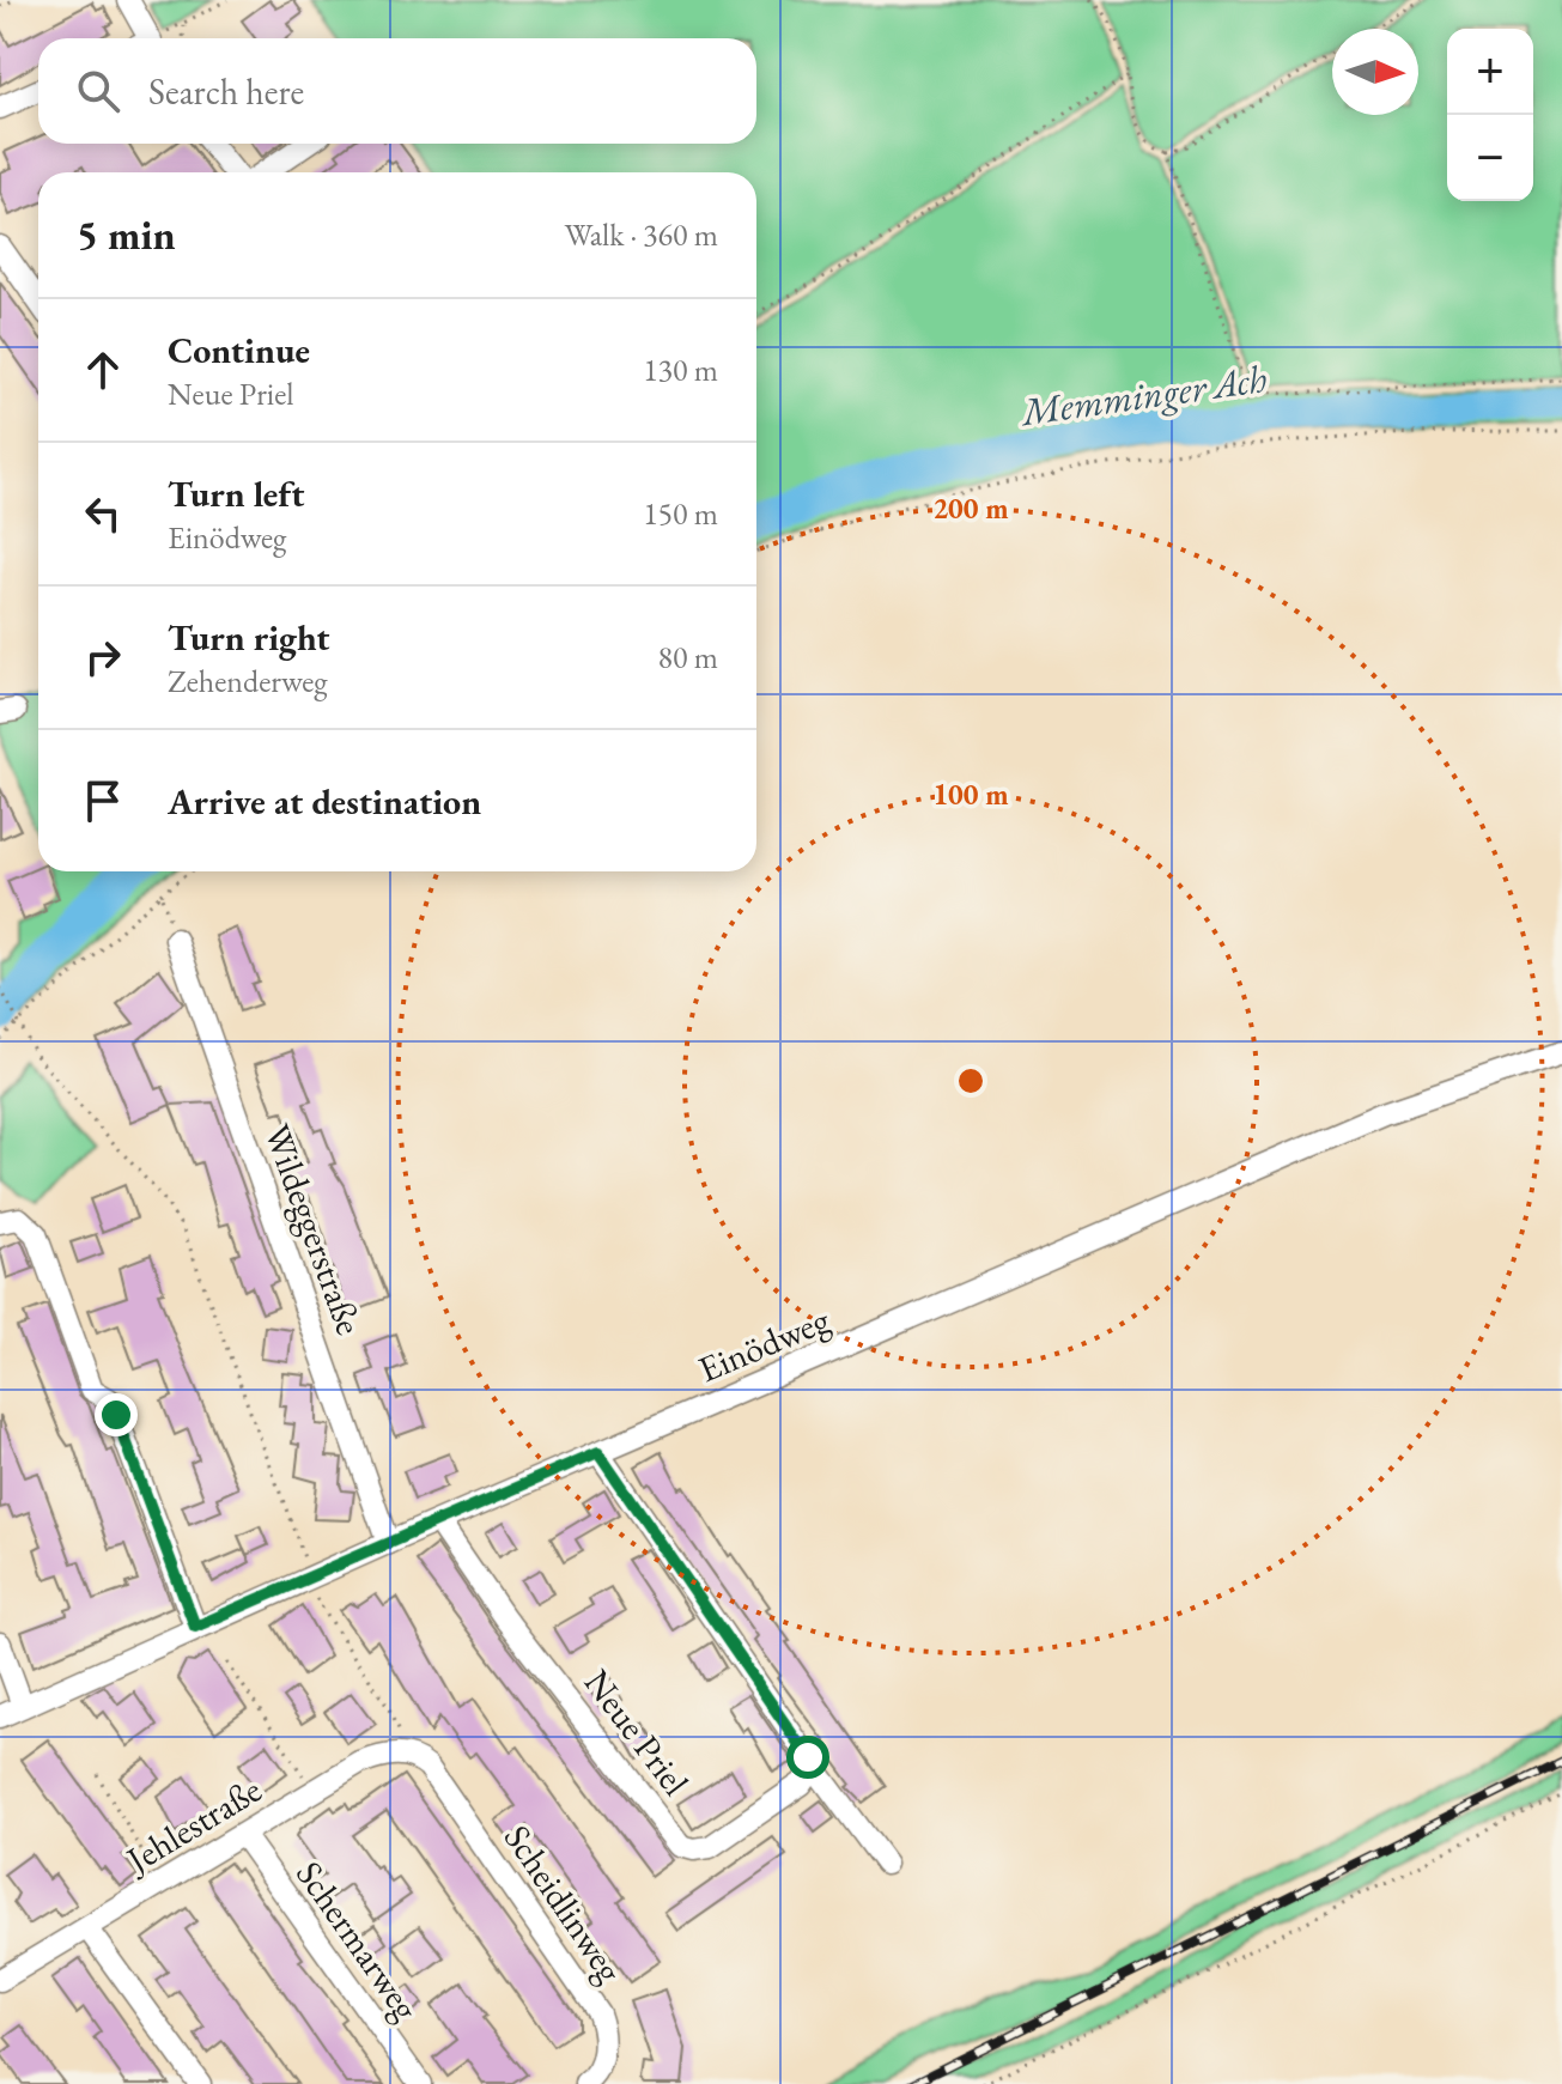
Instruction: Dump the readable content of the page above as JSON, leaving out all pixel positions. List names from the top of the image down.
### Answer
{
  "streets": {
    "street": [
      "Wildeggerstraße",
      "Einödweg",
      "Neue Priel",
      "Jehlestraße",
      "Scheidlinweg",
      "Schermarweg"
    ]
  },
  "crossings": [
    ["Wildeggerstraße", "Einödweg"],
    ["Einödweg", "Neue Priel"],
    ["Jehlestraße", "Scheidlinweg"],
    ["Jehlestraße", "Schermarweg"]
  ],
  "water": ["Memminger Ach"],
  "north": "right",
  "page": {
    "map_buttons": ["+", "−"],
    "search": "Search here",
    "heading": ["5 min", "Walk · 360 m"],
    "list": [
      ["Continue", "Neue Priel", "130 m"],
      ["Turn left", "Einödweg", "150 m"],
      ["Turn right", "Zehenderweg", "80 m"],
      "Arrive at destination"
    ]
  },
  "rings": ["200 m", "100 m"]
}
